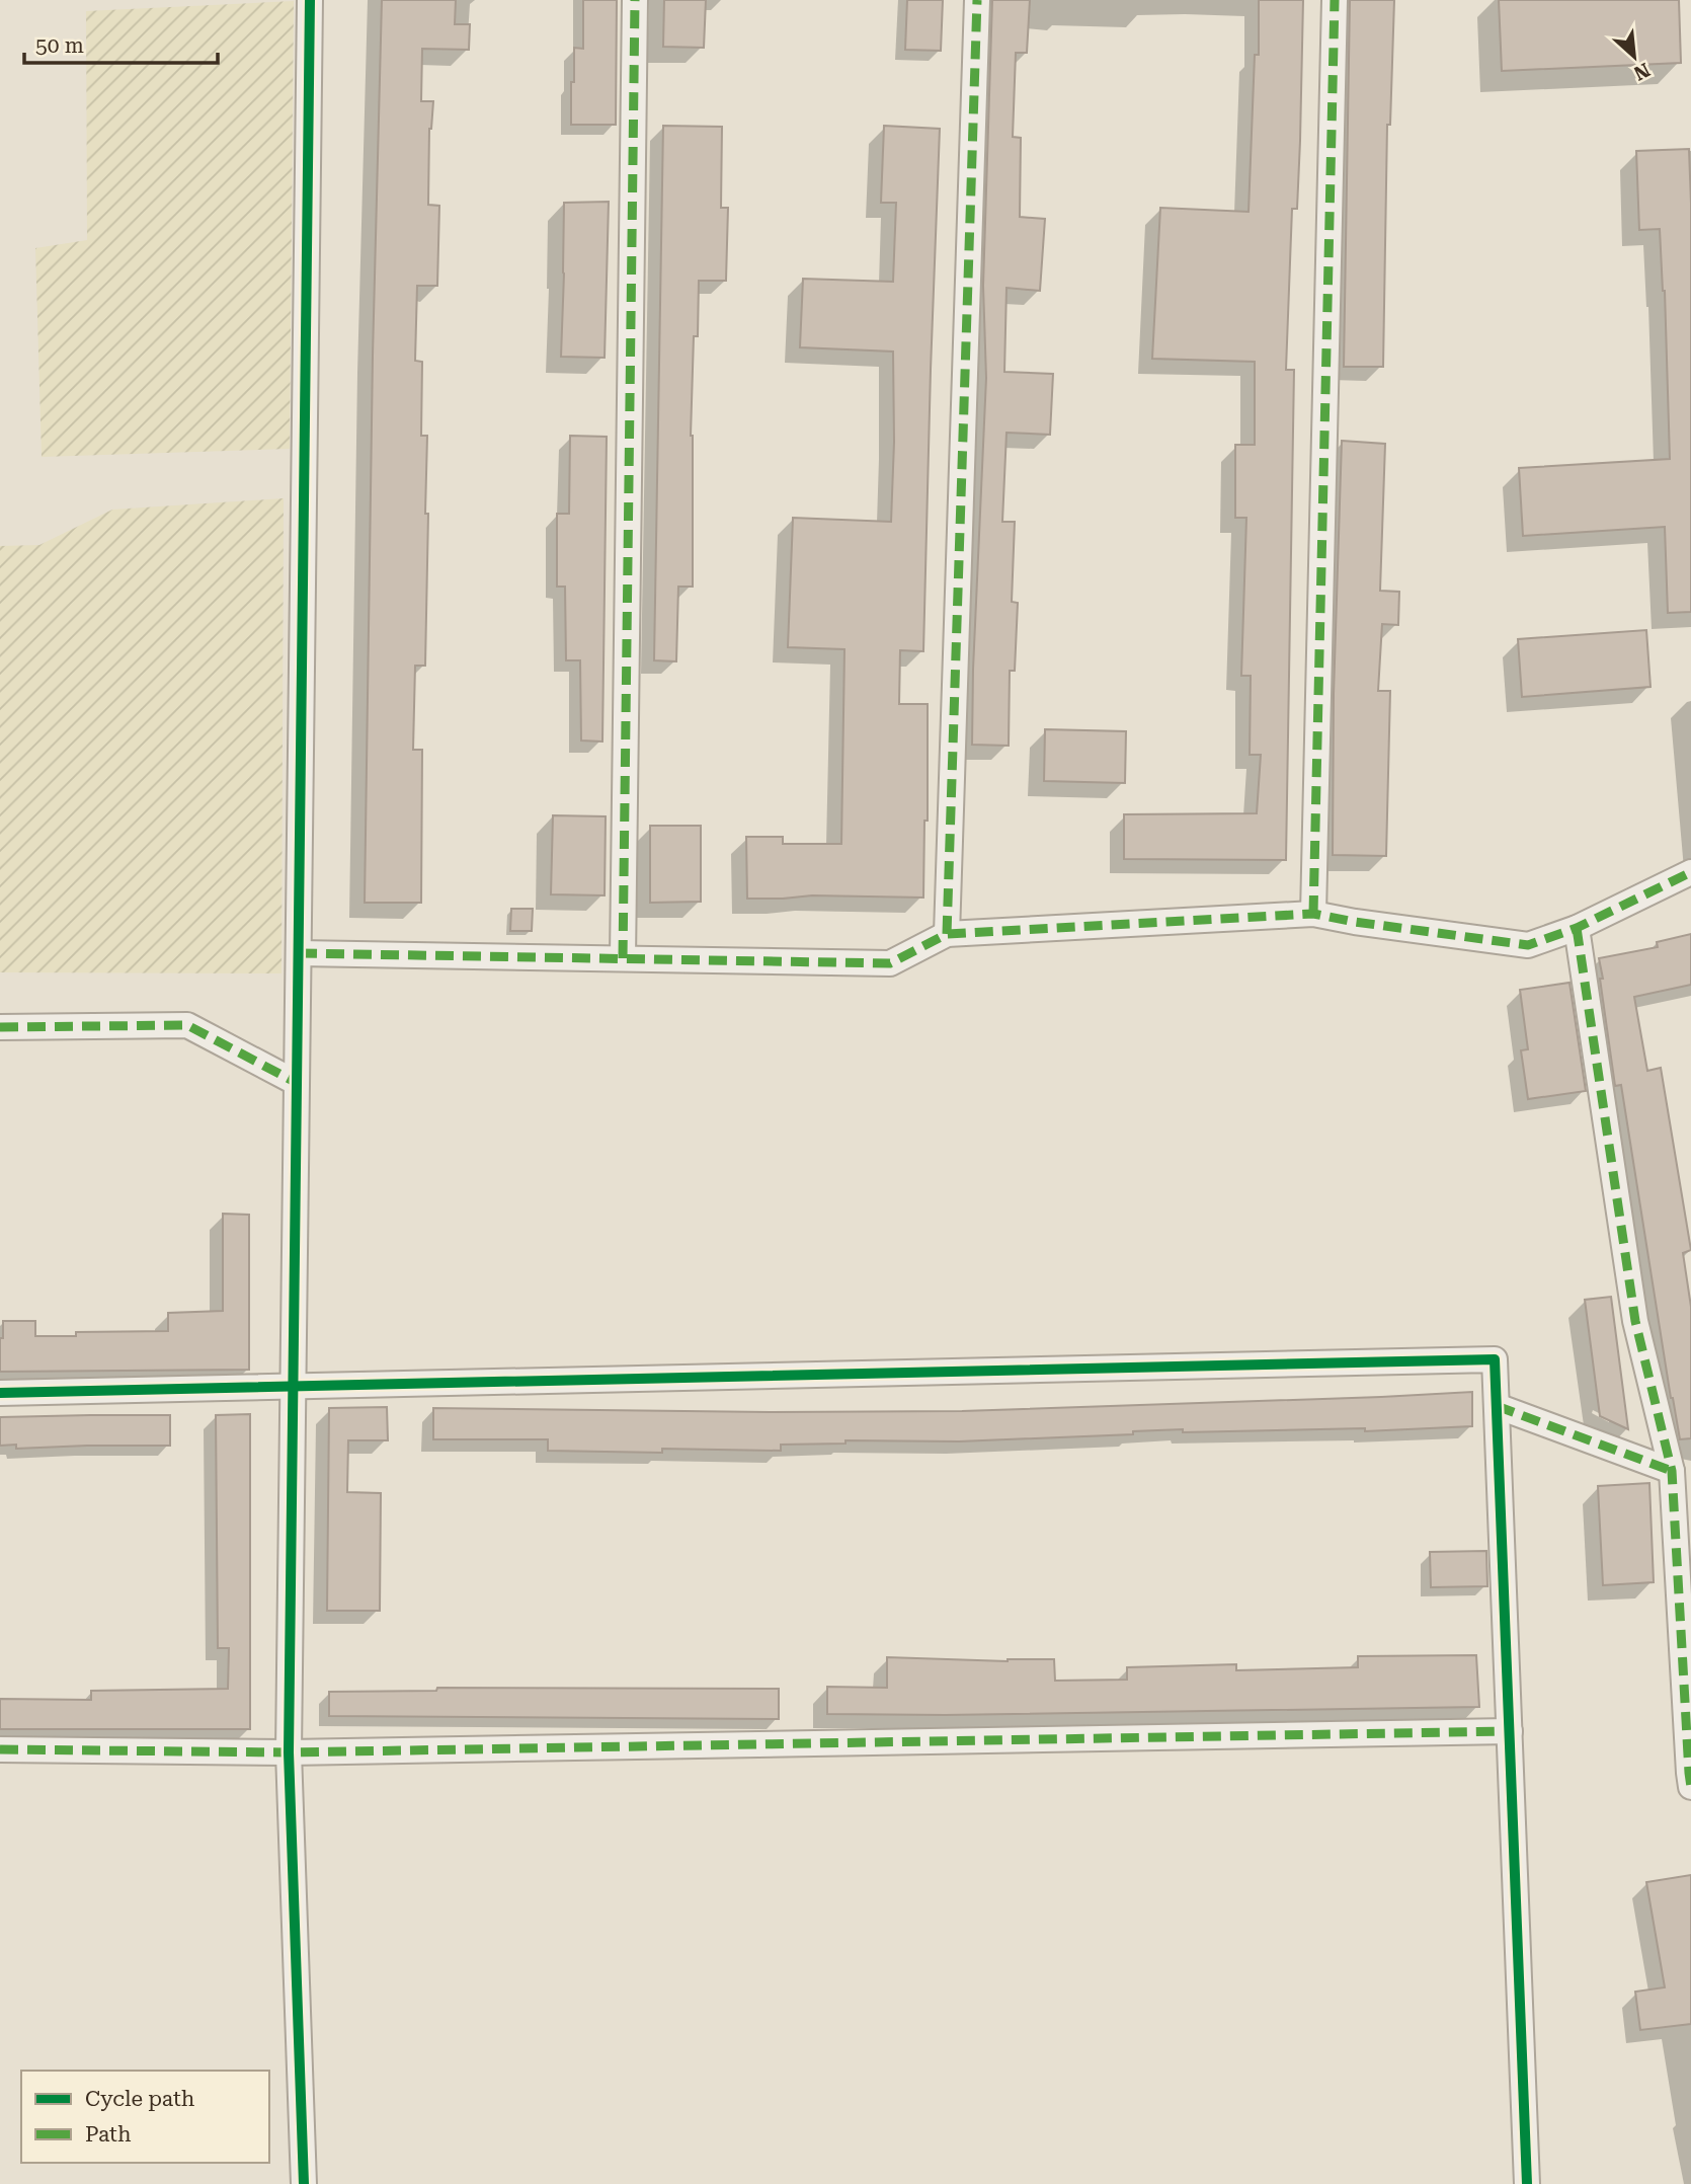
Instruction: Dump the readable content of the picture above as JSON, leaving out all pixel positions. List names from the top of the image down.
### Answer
{
  "legend": ["Cycle path", "Path"],
  "scale_bar": "50 m",
  "north": "bottom right"
}
